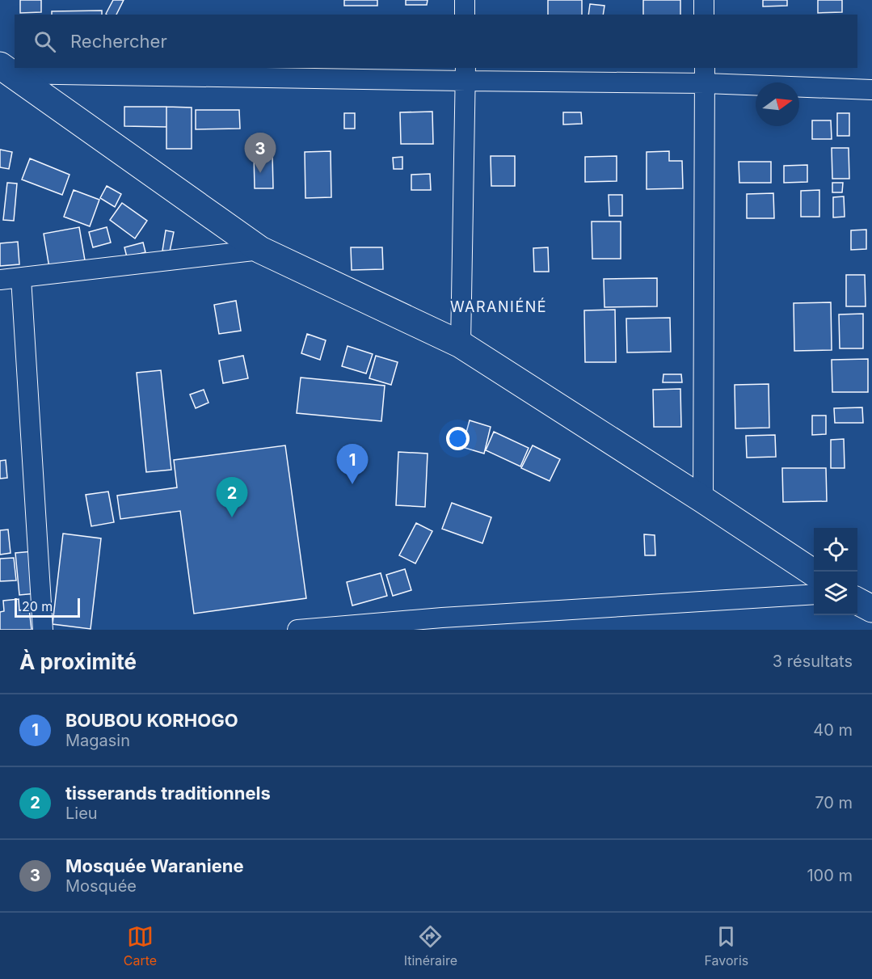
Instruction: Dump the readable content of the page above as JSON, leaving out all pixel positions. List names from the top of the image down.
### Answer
{
  "districts": ["WARANIÉNÉ"],
  "scale_bar": "20 m",
  "north": "right",
  "page": {
    "search": "Rechercher",
    "pins": ["3", "1", "2"],
    "scale": "20 m",
    "heading": ["À proximité", "3 résultats"],
    "list": [
      {
        "mark": "1",
        "name": "BOUBOU KORHOGO",
        "note": "Magasin",
        "value": "40 m"
      },
      {
        "mark": "2",
        "name": "tisserands traditionnels",
        "note": "Lieu",
        "value": "70 m"
      },
      {
        "mark": "3",
        "name": "Mosquée Waraniene",
        "note": "Mosquée",
        "value": "100 m"
      }
    ],
    "nav": ["Carte", "Itinéraire", "Favoris"]
  }
}
